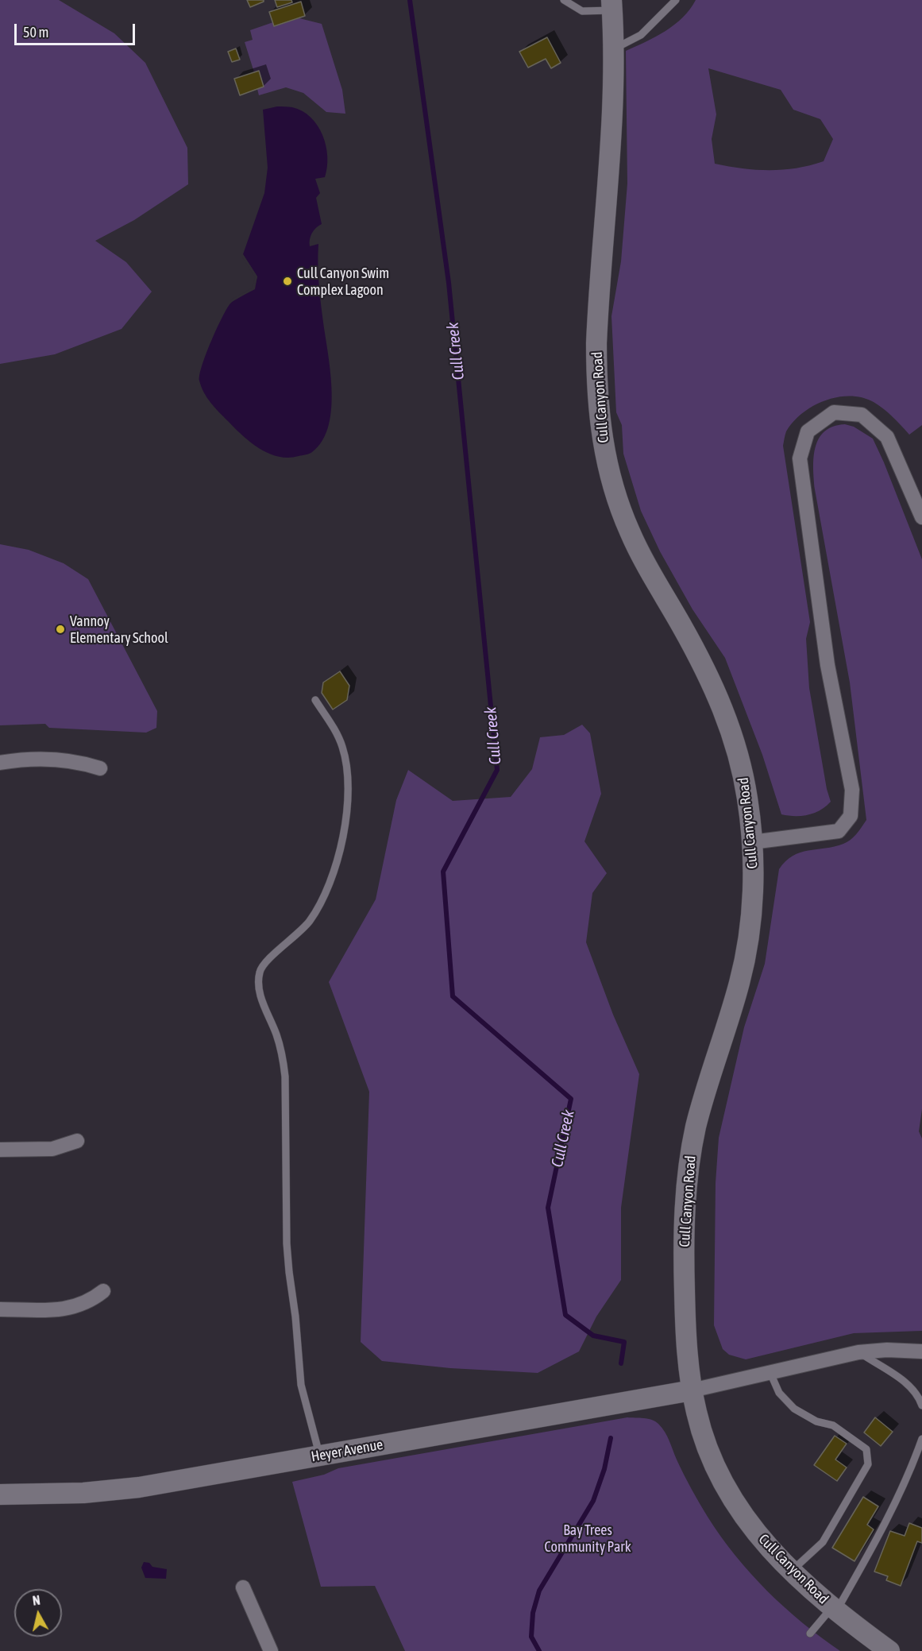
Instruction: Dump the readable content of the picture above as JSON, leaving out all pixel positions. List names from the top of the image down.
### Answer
{
  "streets": {
    "street": ["Cull Canyon Road", "Heyer Avenue"]
  },
  "crossings": [
    ["Cull Canyon Road", "Heyer Avenue"]
  ],
  "water": ["Cull Creek"],
  "parks": ["Bay Trees Community Park"],
  "places": ["Cull Canyon Swim Complex Lagoon", "Vannoy Elementary School"],
  "scale_bar": "50 m",
  "north": "top"
}
